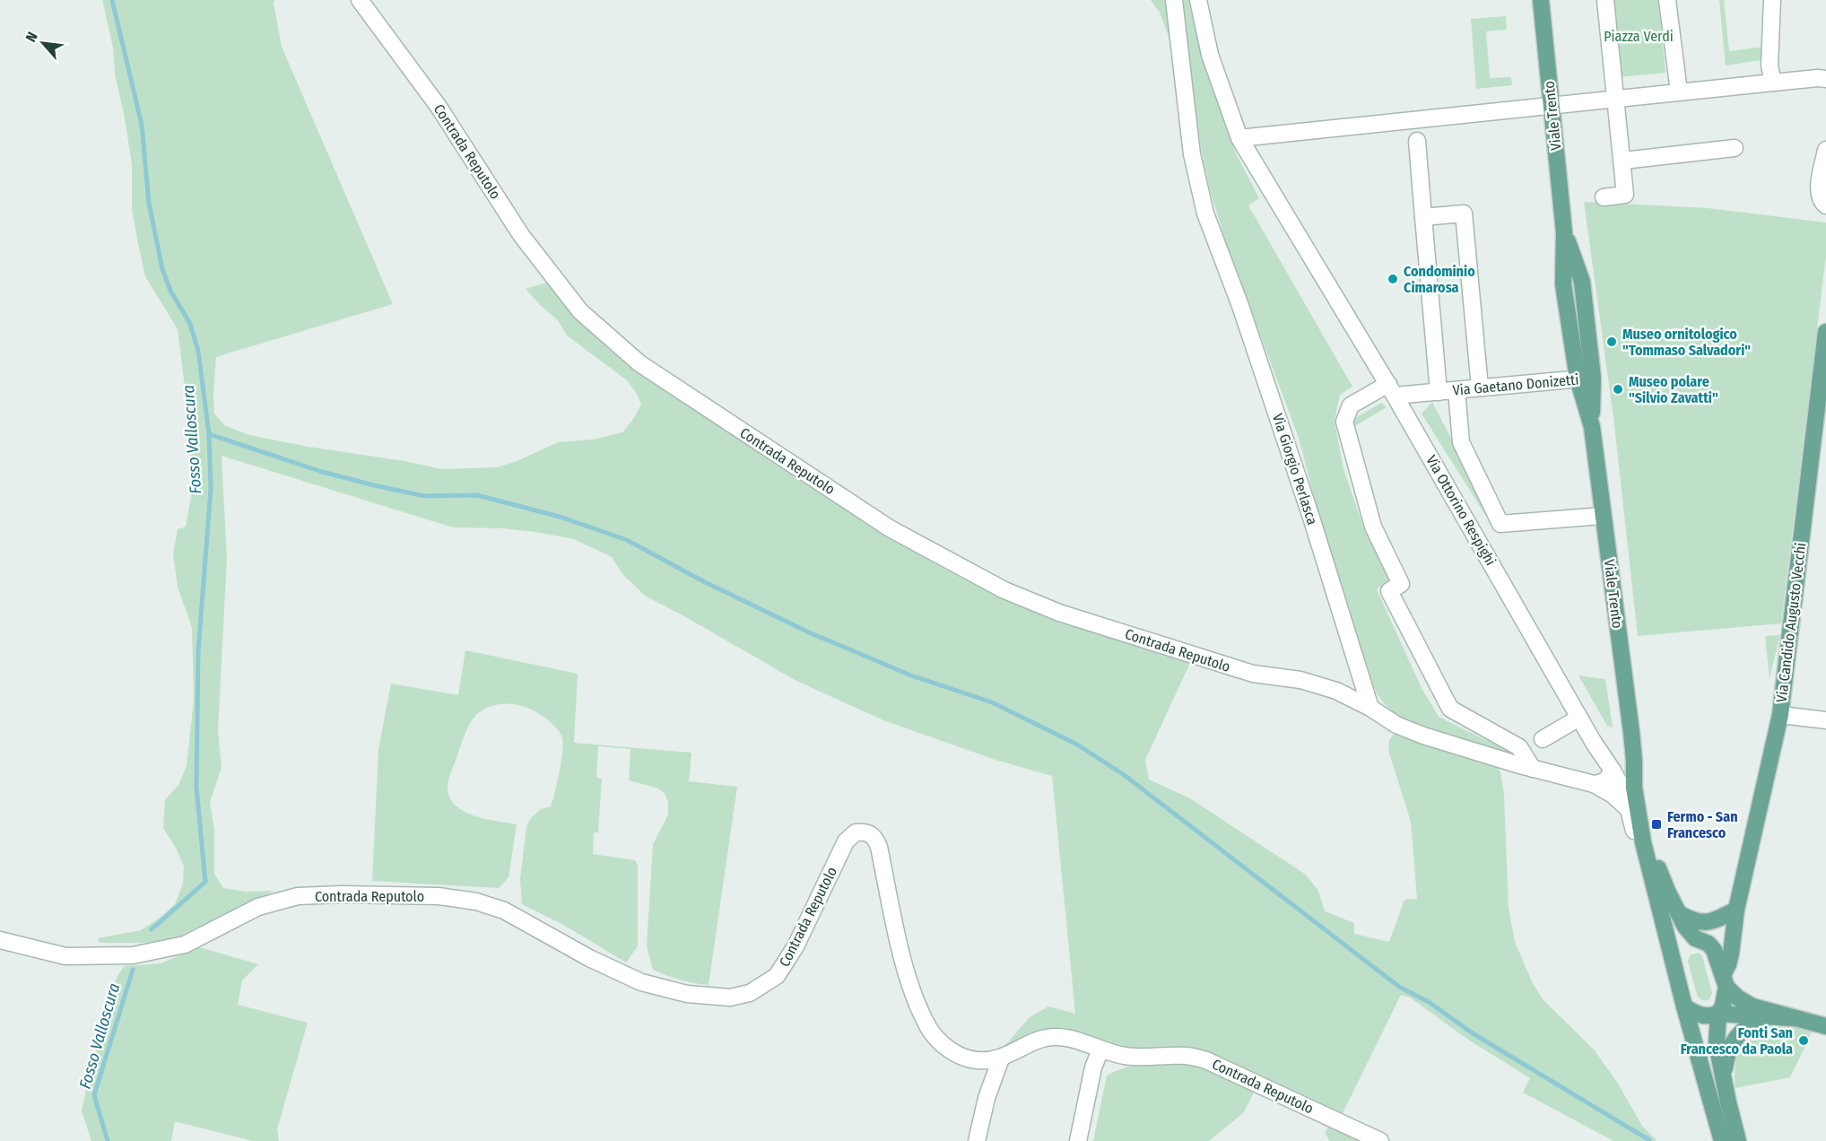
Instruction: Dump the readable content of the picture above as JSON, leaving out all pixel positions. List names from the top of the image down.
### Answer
{
  "streets": {
    "main road": ["Viale Trento", "Via Candido Augusto Vecchi"],
    "street": [
      "Contrada Reputolo",
      "Via Gaetano Donizetti",
      "Via Giorgio Perlasca",
      "Via Ottorino Respighi"
    ]
  },
  "crossings": [
    ["Viale Trento", "Via Gaetano Donizetti"],
    ["Viale Trento", "Via Ottorino Respighi"],
    ["Viale Trento", "Via Candido Augusto Vecchi"],
    ["Contrada Reputolo", "Via Giorgio Perlasca"],
    ["Via Gaetano Donizetti", "Via Ottorino Respighi"]
  ],
  "water": ["Fosso Valloscura"],
  "parks": ["Piazza Verdi"],
  "places": {
    "other": [
      "Condominio Cimarosa",
      "Museo ornitologico \"Tommaso Salvadori\"",
      "Museo polare \"Silvio Zavatti\"",
      "Fonti San Francesco da Paola"
    ],
    "transit": ["Fermo - San Francesco"]
  },
  "north": "top left"
}
